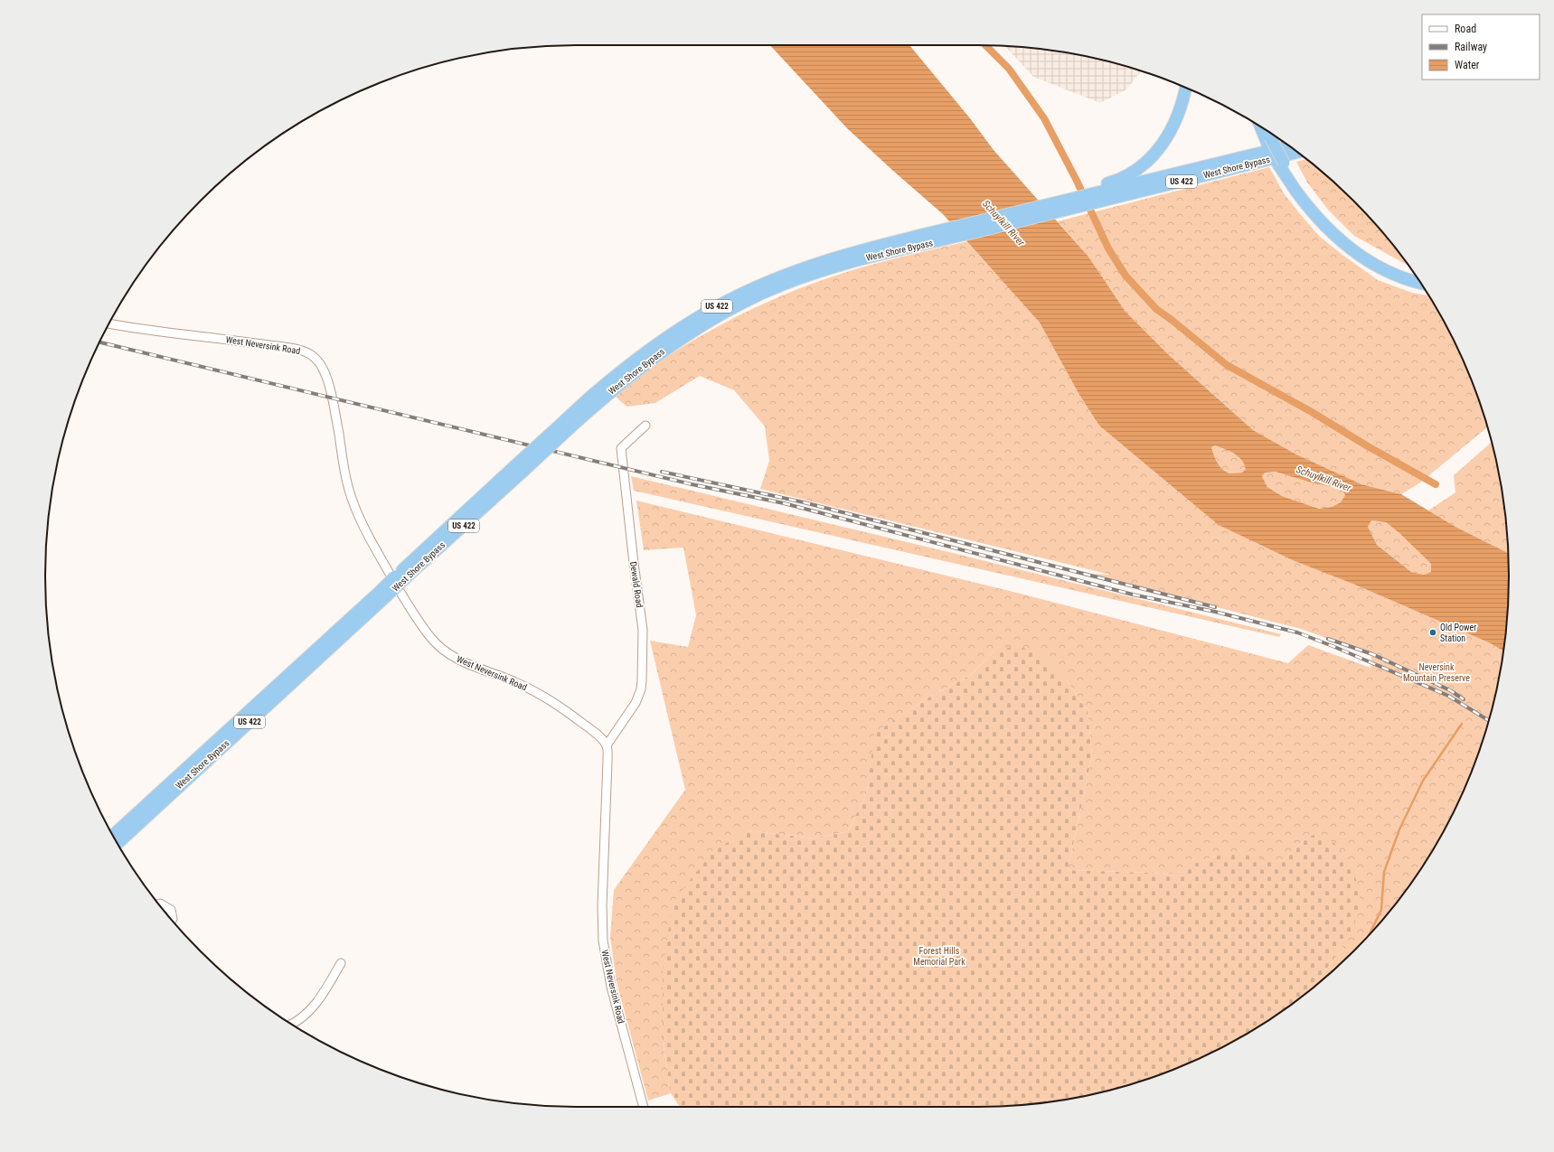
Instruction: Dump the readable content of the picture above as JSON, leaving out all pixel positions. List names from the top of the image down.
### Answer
{
  "streets": {
    "highway": ["West Shore Bypass", "US 422"],
    "street": ["West Neversink Road", "Dewald Road"]
  },
  "crossings": [
    ["West Neversink Road", "Dewald Road"]
  ],
  "water": ["Schuylkill River"],
  "parks": ["Neversink Mountain Preserve", "Forest Hills Memorial Park"],
  "places": ["Old Power Station"],
  "legend": ["Road", "Railway", "Water"]
}
